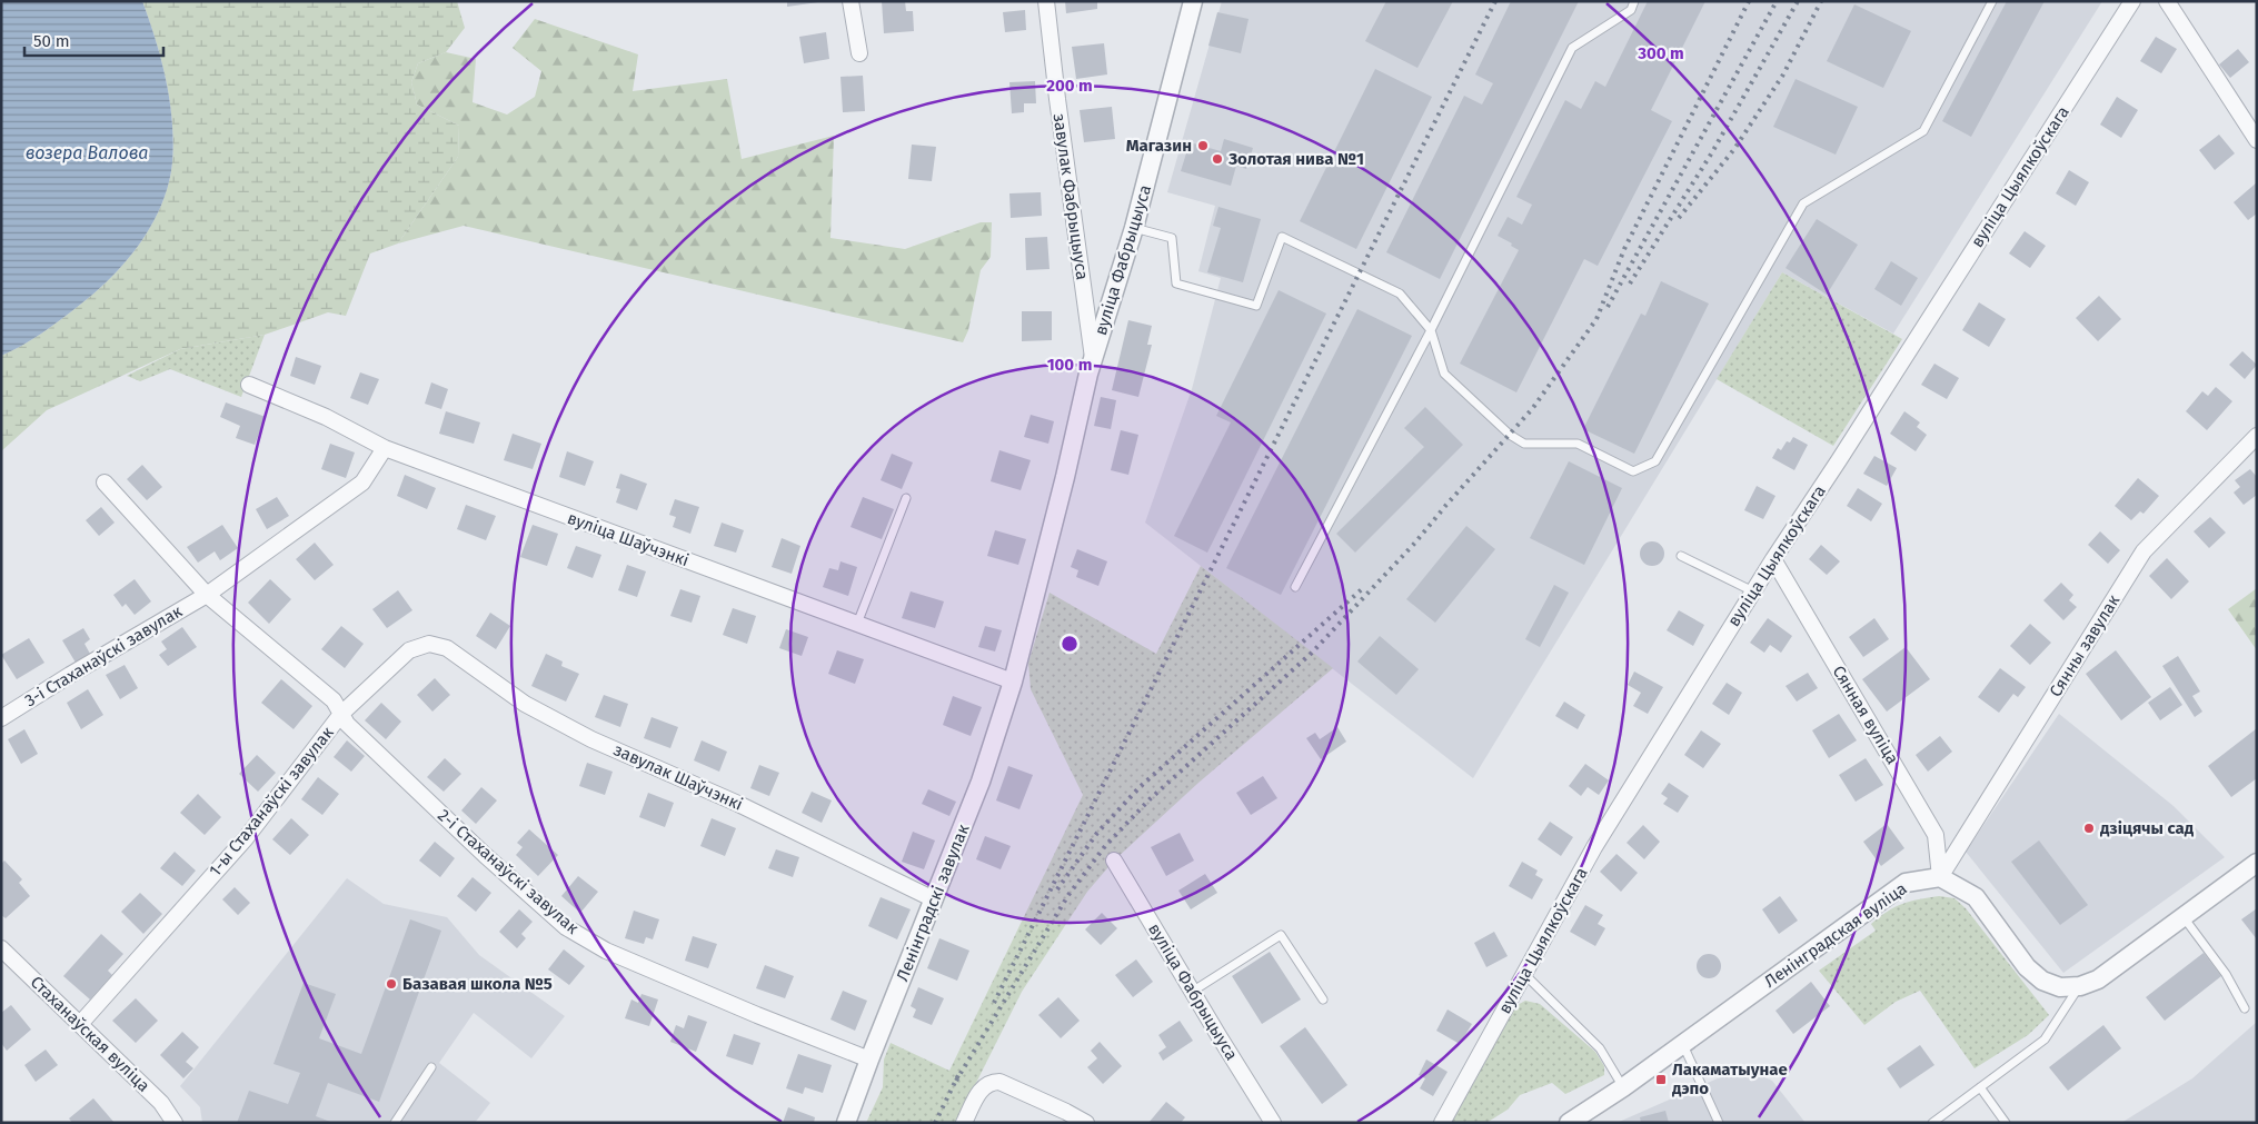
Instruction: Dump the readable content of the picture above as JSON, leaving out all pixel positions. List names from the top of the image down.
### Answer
{
  "streets": {
    "street": [
      "вуліца Цыялкоўскага",
      "завулак Фабрыцыуса",
      "вуліца Фабрыцыуса",
      "вуліца Шаўчэнкі",
      "Сянны завулак",
      "3-і Стаханаўскі завулак",
      "Сянная вуліца",
      "завулак Шаўчэнкі",
      "1-ы Стаханаўскі завулак",
      "2-і Стаханаўскі завулак",
      "Ленінградскі завулак",
      "Ленінградская вуліца",
      "Стаханаўская вуліца"
    ]
  },
  "crossings": [
    ["вуліца Цыялкоўскага", "Сянная вуліца"],
    ["завулак Фабрыцыуса", "вуліца Фабрыцыуса"],
    ["вуліца Фабрыцыуса", "вуліца Шаўчэнкі"],
    ["вуліца Фабрыцыуса", "Ленінградскі завулак"],
    ["вуліца Шаўчэнкі", "3-і Стаханаўскі завулак"],
    ["вуліца Шаўчэнкі", "Ленінградскі завулак"],
    ["Сянны завулак", "Сянная вуліца"],
    ["Сянны завулак", "Ленінградская вуліца"],
    ["3-і Стаханаўскі завулак", "2-і Стаханаўскі завулак"],
    ["Сянная вуліца", "Ленінградская вуліца"],
    ["завулак Шаўчэнкі", "1-ы Стаханаўскі завулак"],
    ["завулак Шаўчэнкі", "Ленінградскі завулак"],
    ["1-ы Стаханаўскі завулак", "2-і Стаханаўскі завулак"],
    ["1-ы Стаханаўскі завулак", "Стаханаўская вуліца"],
    ["2-і Стаханаўскі завулак", "Ленінградскі завулак"]
  ],
  "water": ["возера Валова"],
  "places": {
    "other": [
      "Магазин",
      "Золотая нива №1",
      "дзіцячы сад",
      "Базавая школа №5"
    ],
    "transit": ["Лакаматыунае дэпо"]
  },
  "scale_bar": "50 m",
  "rings": ["300 m", "200 m", "100 m"]
}
